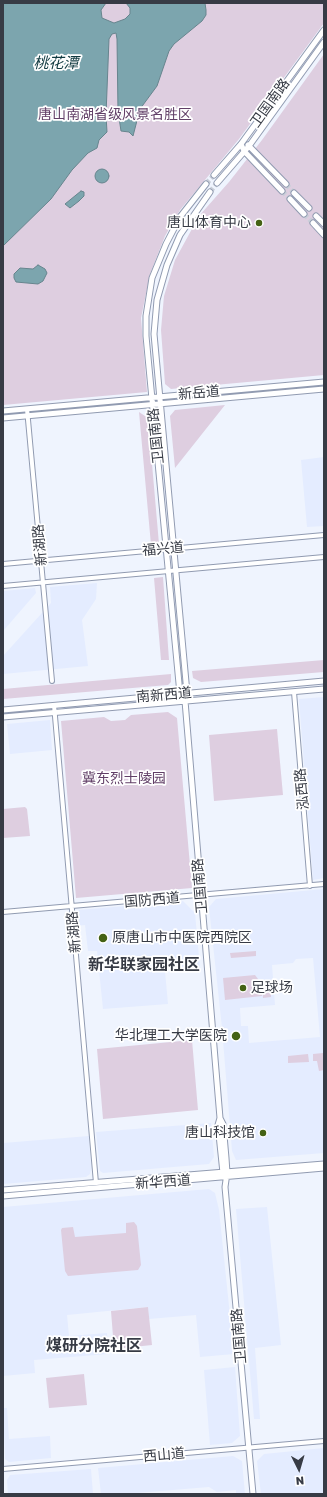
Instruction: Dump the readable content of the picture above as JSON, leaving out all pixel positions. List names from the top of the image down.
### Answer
{
  "streets": {
    "main road": [
      "卫国南路",
      "新岳道",
      "南新西道",
      "新华西道"
    ],
    "street": [
      "新湖路",
      "福兴道",
      "泓西路",
      "国防西道",
      "西山道"
    ]
  },
  "crossings": [
    ["卫国南路", "新岳道"],
    ["卫国南路", "福兴道"],
    ["卫国南路", "南新西道"],
    ["卫国南路", "国防西道"],
    ["卫国南路", "新华西道"],
    ["卫国南路", "西山道"],
    ["新岳道", "新湖路"],
    ["新湖路", "福兴道"],
    ["新湖路", "南新西道"],
    ["新湖路", "国防西道"],
    ["新湖路", "新华西道"],
    ["南新西道", "泓西路"],
    ["泓西路", "国防西道"]
  ],
  "districts": ["新华联家园社区", "煤研分院社区"],
  "water": ["桃花潭"],
  "parks": ["唐山南湖省级风景名胜区", "冀东烈士陵园"],
  "places": [
    "唐山体育中心",
    "原唐山市中医院西院区",
    "足球场",
    "华北理工大学医院",
    "唐山科技馆"
  ],
  "north": "bottom"
}
